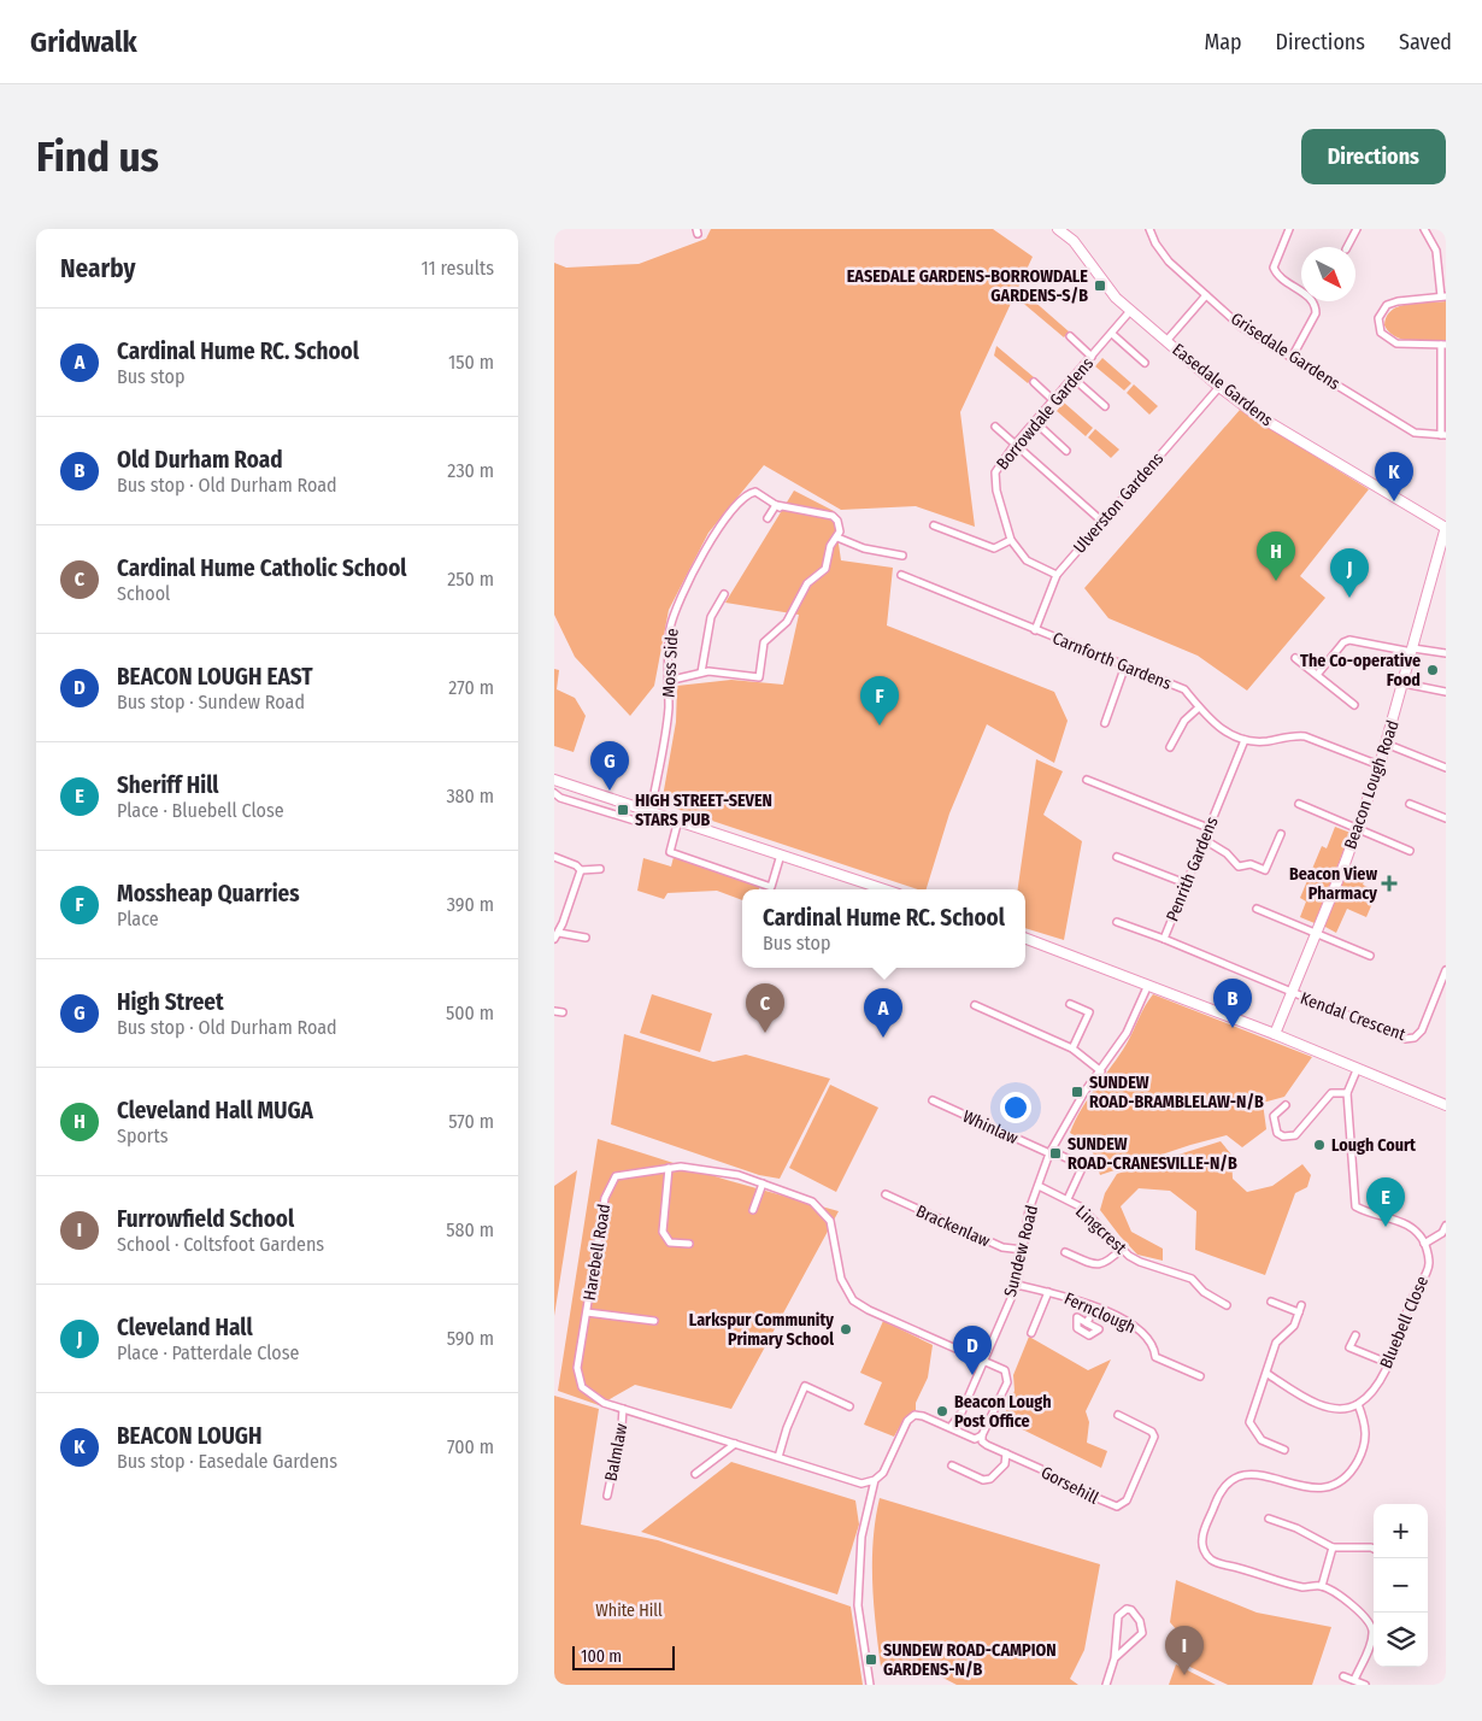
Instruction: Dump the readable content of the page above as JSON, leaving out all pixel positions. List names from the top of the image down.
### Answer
{
  "streets": {
    "street": [
      "Grisedale Gardens",
      "Easedale Gardens",
      "Borrowdale Gardens",
      "Ulverston Gardens",
      "Carnforth Gardens",
      "Moss Side",
      "Beacon Lough Road",
      "Penrith Gardens",
      "Kendal Crescent",
      "Whinlaw",
      "Brackenlaw",
      "Lingcrest",
      "Sundew Road",
      "Harebell Road",
      "Fernclough",
      "Bluebell Close",
      "Balmlaw",
      "Gorsehill"
    ]
  },
  "crossings": [
    ["Easedale Gardens", "Borrowdale Gardens"],
    ["Easedale Gardens", "Ulverston Gardens"],
    ["Easedale Gardens", "Beacon Lough Road"],
    ["Borrowdale Gardens", "Ulverston Gardens"],
    ["Ulverston Gardens", "Carnforth Gardens"],
    ["Carnforth Gardens", "Beacon Lough Road"],
    ["Carnforth Gardens", "Penrith Gardens"],
    ["Beacon Lough Road", "Penrith Gardens"],
    ["Beacon Lough Road", "Kendal Crescent"],
    ["Penrith Gardens", "Kendal Crescent"],
    ["Whinlaw", "Lingcrest"],
    ["Whinlaw", "Sundew Road"],
    ["Brackenlaw", "Sundew Road"],
    ["Lingcrest", "Sundew Road"],
    ["Sundew Road", "Harebell Road"],
    ["Sundew Road", "Fernclough"],
    ["Harebell Road", "Balmlaw"],
    ["Harebell Road", "Gorsehill"]
  ],
  "parks": ["White Hill"],
  "places": {
    "transit": [
      "EASEDALE GARDENS-BORROWDALE GARDENS-S/B",
      "HIGH STREET-SEVEN STARS PUB",
      "SUNDEW ROAD-BRAMBLELAW-N/B",
      "SUNDEW ROAD-CRANESVILLE-N/B",
      "SUNDEW ROAD-CAMPION GARDENS-N/B"
    ],
    "other": [
      "The Co-operative Food",
      "Lough Court",
      "Larkspur Community Primary School",
      "Beacon Lough Post Office"
    ],
    "health": ["Beacon View Pharmacy"]
  },
  "scale_bar": "100 m",
  "north": "bottom right",
  "page": {
    "header": "Gridwalk",
    "nav": ["Map", "Directions", "Saved"],
    "buttons": "Directions",
    "title": "Find us",
    "heading": ["Nearby", "11 results"],
    "list": [
      {
        "mark": "A",
        "name": "Cardinal Hume RC. School",
        "note": "Bus stop",
        "value": "150 m"
      },
      {
        "mark": "B",
        "name": "Old Durham Road",
        "note": "Bus stop · Old Durham Road",
        "value": "230 m"
      },
      {
        "mark": "C",
        "name": "Cardinal Hume Catholic School",
        "note": "School",
        "value": "250 m"
      },
      {
        "mark": "D",
        "name": "BEACON LOUGH EAST",
        "note": "Bus stop · Sundew Road",
        "value": "270 m"
      },
      {
        "mark": "E",
        "name": "Sheriff Hill",
        "note": "Place · Bluebell Close",
        "value": "380 m"
      },
      {
        "mark": "F",
        "name": "Mossheap Quarries",
        "note": "Place",
        "value": "390 m"
      },
      {
        "mark": "G",
        "name": "High Street",
        "note": "Bus stop · Old Durham Road",
        "value": "500 m"
      },
      {
        "mark": "H",
        "name": "Cleveland Hall MUGA",
        "note": "Sports",
        "value": "570 m"
      },
      {
        "mark": "I",
        "name": "Furrowfield School",
        "note": "School · Coltsfoot Gardens",
        "value": "580 m"
      },
      {
        "mark": "J",
        "name": "Cleveland Hall",
        "note": "Place · Patterdale Close",
        "value": "590 m"
      },
      {
        "mark": "K",
        "name": "BEACON LOUGH",
        "note": "Bus stop · Easedale Gardens",
        "value": "700 m"
      }
    ],
    "pins": [
      "K",
      "H",
      "J",
      "F",
      "G",
      "B",
      "C",
      "A",
      "E",
      "D",
      "I"
    ],
    "popup": ["Cardinal Hume RC. School", "Bus stop"],
    "map_buttons": ["+", "−"],
    "scale": "100 m"
  }
}
